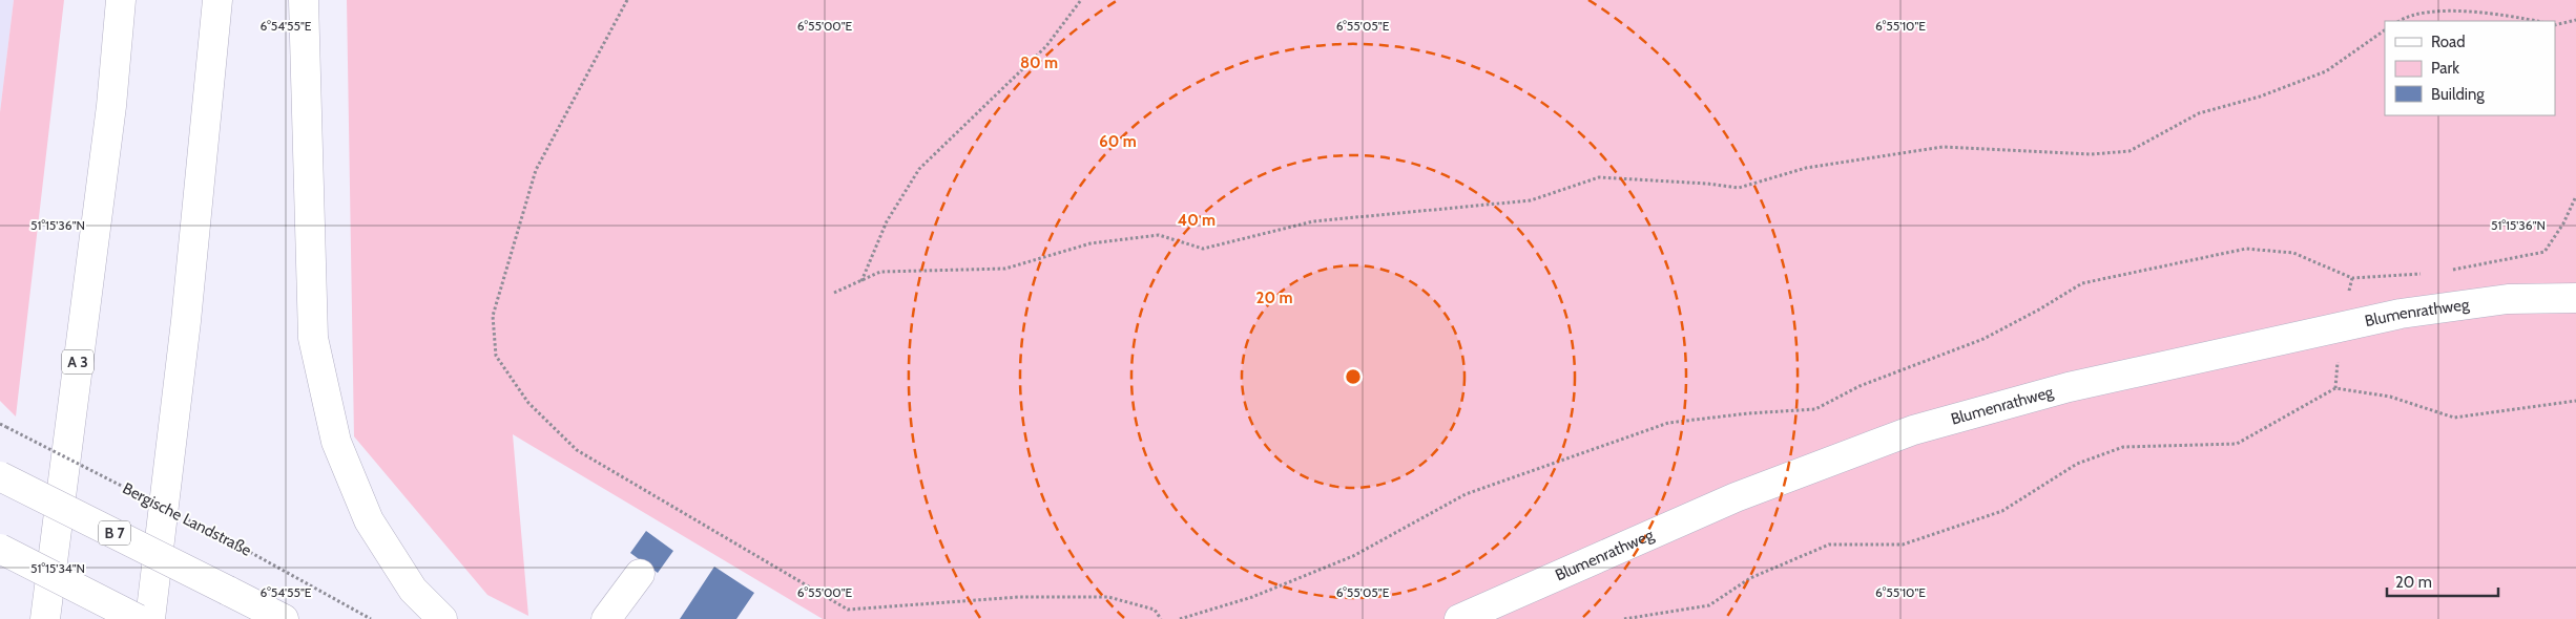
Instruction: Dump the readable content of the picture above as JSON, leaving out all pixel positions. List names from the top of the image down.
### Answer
{
  "streets": {
    "main road": ["Blumenrathweg", "A 3", "B 7"],
    "path": ["Bergische Landstraße"]
  },
  "legend": ["Road", "Park", "Building"],
  "scale_bar": "20 m",
  "coordinates": [
    "6°54'55\"E",
    "6°55'00\"E",
    "6°55'05\"E",
    "6°55'10\"E",
    "51°15'36\"N",
    "51°15'34\"N"
  ],
  "rings": [
    "80 m",
    "60 m",
    "40 m",
    "20 m"
  ]
}
